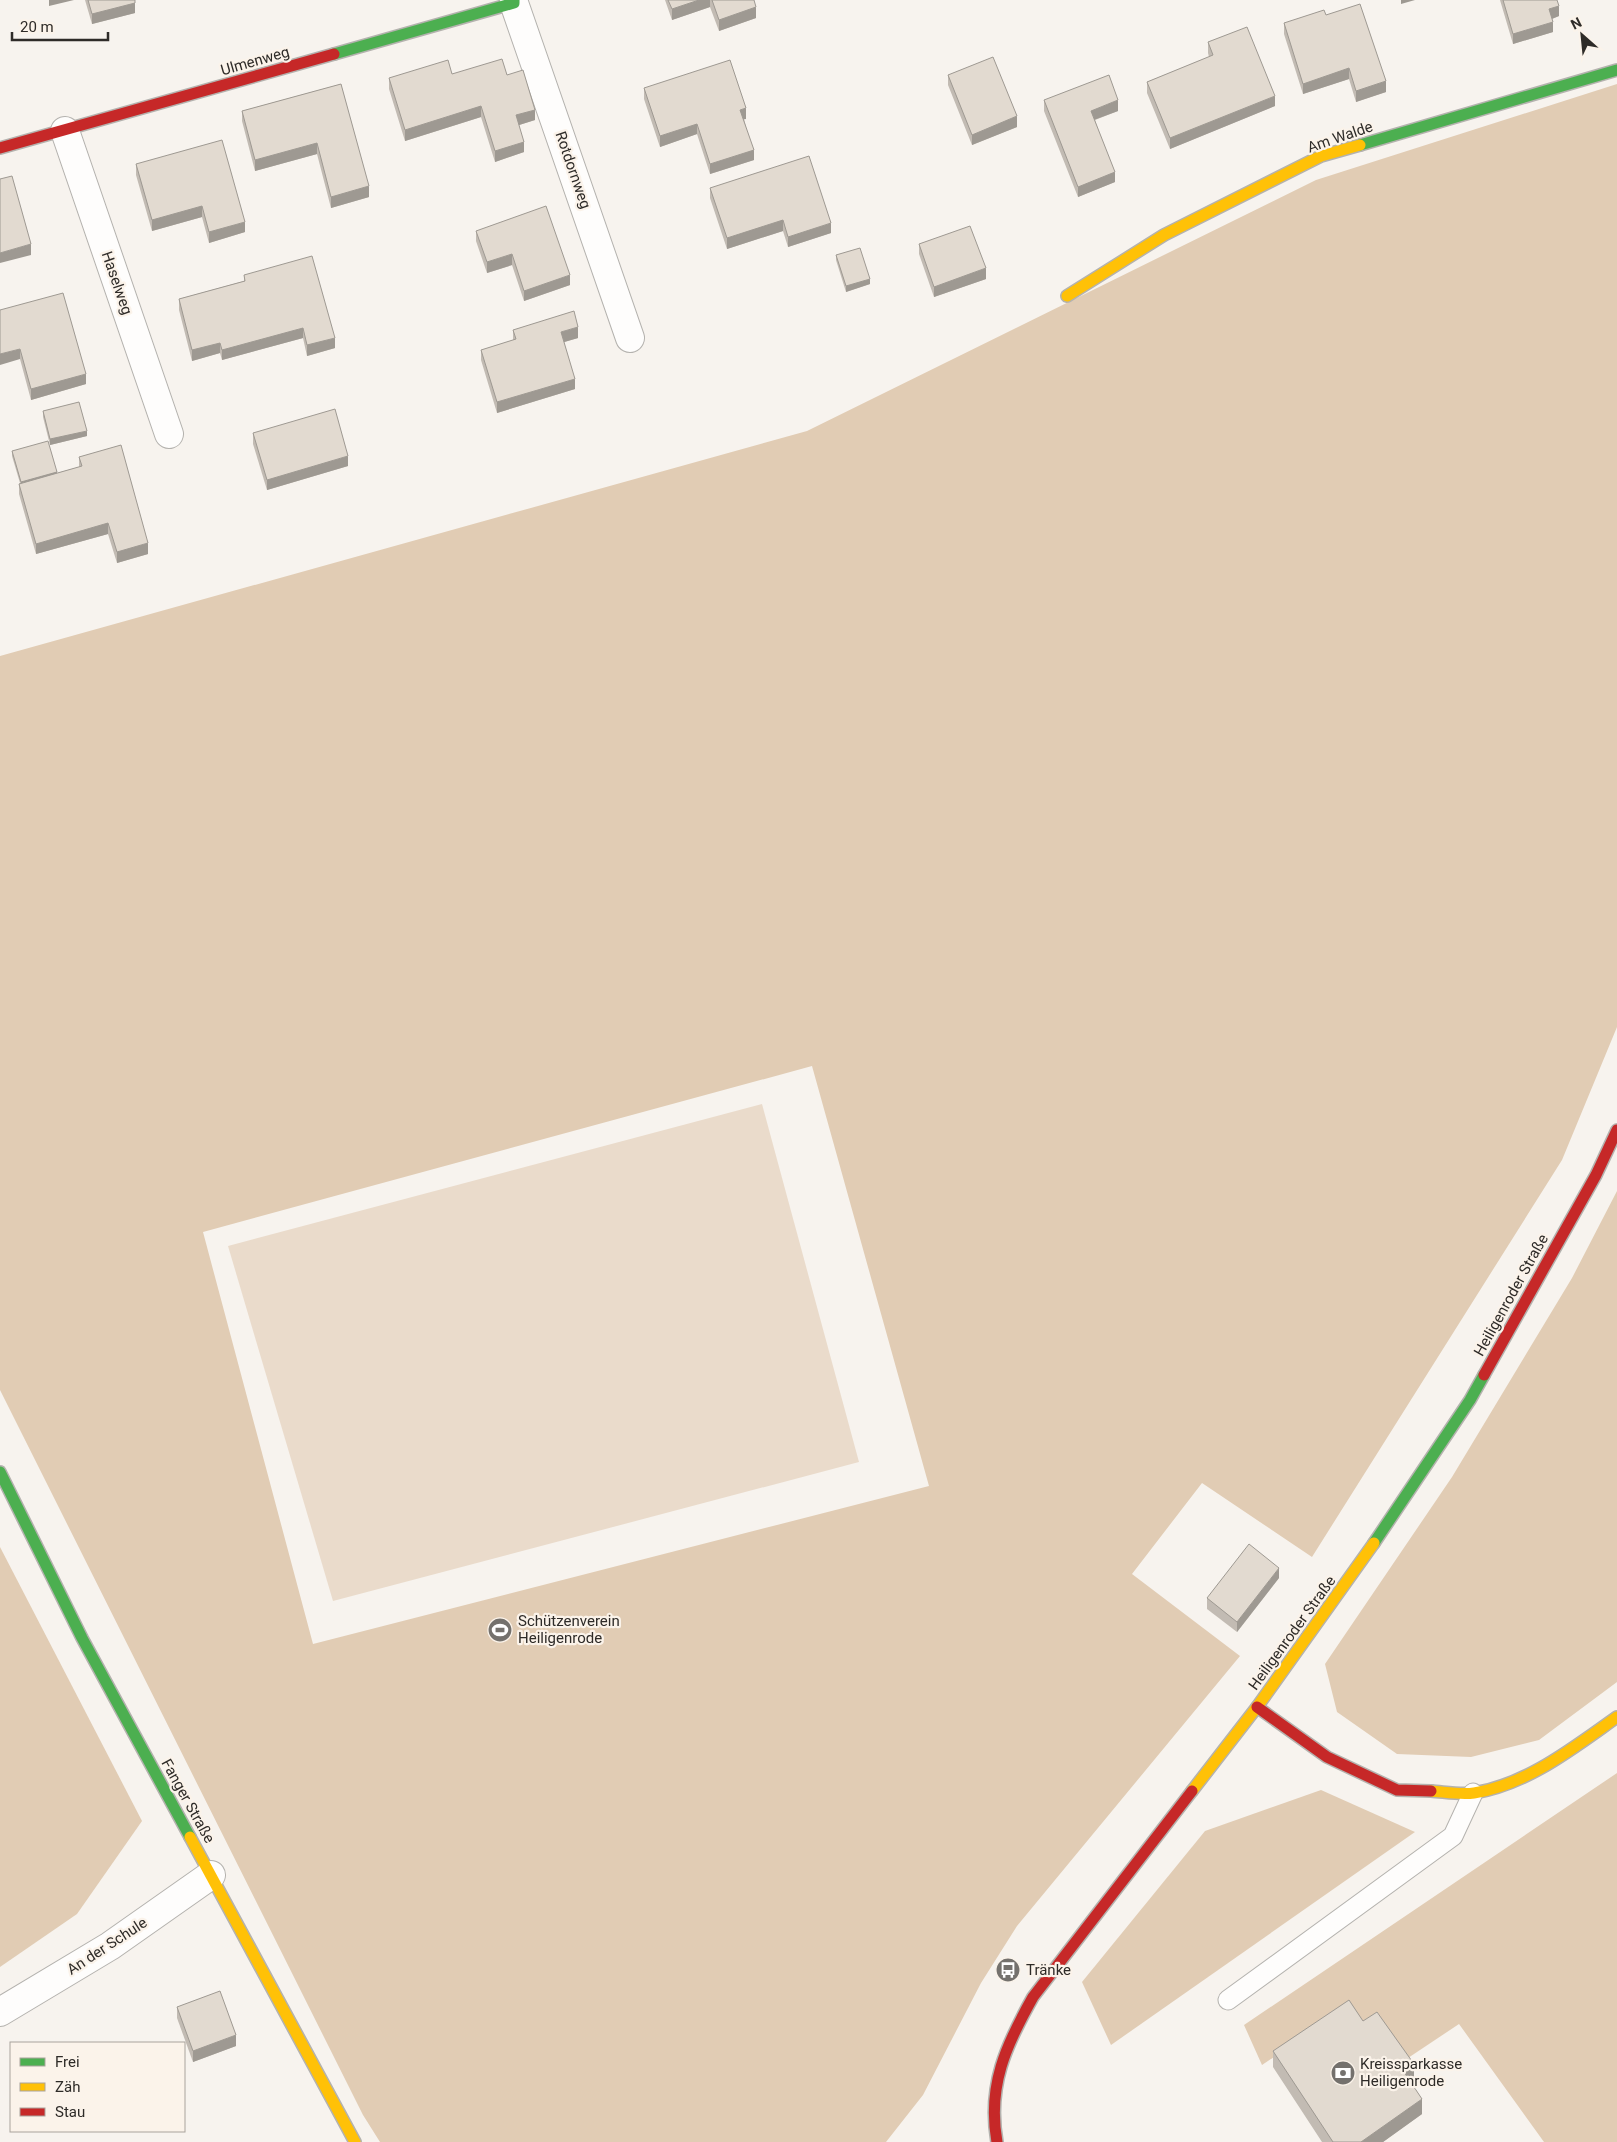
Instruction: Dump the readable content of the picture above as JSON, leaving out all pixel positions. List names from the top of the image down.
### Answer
{
  "streets": {
    "street": [
      "Ulmenweg",
      "Am Walde",
      "Rotdornweg",
      "Haselweg",
      "Heiligenroder Straße",
      "Fanger Straße",
      "An der Schule"
    ]
  },
  "crossings": [
    ["Ulmenweg", "Rotdornweg"],
    ["Ulmenweg", "Haselweg"],
    ["Fanger Straße", "An der Schule"]
  ],
  "places": {
    "sports": ["Schützenverein Heiligenrode"],
    "bus stop": ["Tränke"],
    "bank": ["Kreissparkasse Heiligenrode"]
  },
  "legend": ["Frei", "Zäh", "Stau"],
  "scale_bar": "20 m",
  "north": "top left"
}
